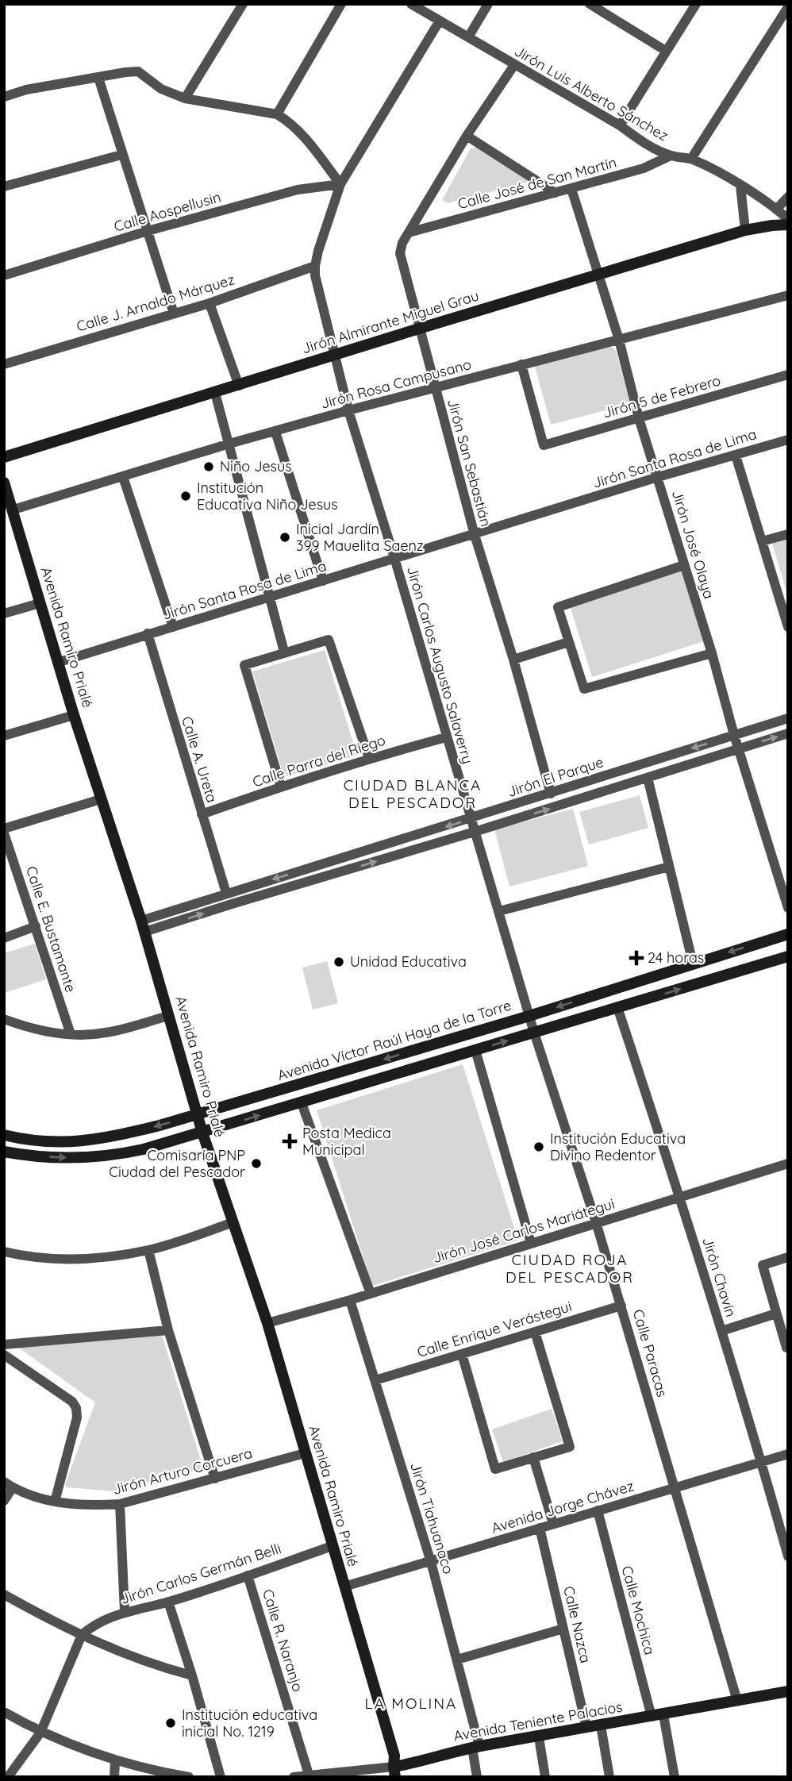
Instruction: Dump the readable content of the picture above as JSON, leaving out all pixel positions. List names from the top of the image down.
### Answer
{
  "streets": {
    "street": [
      "Jirón Luis Alberto Sánchez",
      "Calle José de San Martín",
      "Calle Aospellusin",
      "Calle J. Arnaldo Márquez",
      "Jirón Almirante Miguel Grau",
      "Jirón Rosa Campusano",
      "Jirón 5 de Febrero",
      "Jirón Santa Rosa de Lima",
      "Jirón San Sebastián",
      "Jirón José Olaya",
      "Avenida Ramiro Prialé",
      "Jirón Carlos Augusto Salaverry",
      "Calle A. Ureta",
      "Calle Parra del Riego",
      "Jirón El Parque",
      "Calle E. Bustamante",
      "Avenida Víctor Raúl Haya de la Torre",
      "Jirón José Carlos Mariátegui",
      "Jirón Chavín",
      "Calle Enrique Verástegui",
      "Calle Paracas",
      "Jirón Arturo Corcuera",
      "Avenida Jorge Chávez",
      "Jirón Tiahuanaco",
      "Jirón Carlos Germán Belli",
      "Calle Mochica",
      "Calle Nazca",
      "Calle R. Naranjo",
      "Avenida Teniente Palacios"
    ]
  },
  "crossings": [
    ["Jirón Luis Alberto Sánchez", "Calle José de San Martín"],
    ["Jirón Luis Alberto Sánchez", "Jirón San Sebastián"],
    ["Jirón Luis Alberto Sánchez", "Jirón Carlos Augusto Salaverry"],
    ["Calle José de San Martín", "Jirón San Sebastián"],
    ["Calle José de San Martín", "Jirón José Olaya"],
    ["Calle Aospellusin", "Jirón Carlos Augusto Salaverry"],
    ["Calle J. Arnaldo Márquez", "Jirón Carlos Augusto Salaverry"],
    ["Jirón Almirante Miguel Grau", "Jirón San Sebastián"],
    ["Jirón Almirante Miguel Grau", "Jirón José Olaya"],
    ["Jirón Almirante Miguel Grau", "Jirón Carlos Augusto Salaverry"],
    ["Jirón Rosa Campusano", "Jirón 5 de Febrero"],
    ["Jirón Rosa Campusano", "Jirón San Sebastián"],
    ["Jirón Rosa Campusano", "Jirón José Olaya"],
    ["Jirón Rosa Campusano", "Avenida Ramiro Prialé"],
    ["Jirón Rosa Campusano", "Jirón Carlos Augusto Salaverry"],
    ["Jirón 5 de Febrero", "Jirón José Olaya"],
    ["Jirón Santa Rosa de Lima", "Jirón San Sebastián"],
    ["Jirón Santa Rosa de Lima", "Jirón José Olaya"],
    ["Jirón Santa Rosa de Lima", "Avenida Ramiro Prialé"],
    ["Jirón Santa Rosa de Lima", "Jirón Carlos Augusto Salaverry"],
    ["Jirón Santa Rosa de Lima", "Calle A. Ureta"],
    ["Jirón San Sebastián", "Jirón El Parque"],
    ["Jirón José Olaya", "Jirón El Parque"],
    ["Avenida Ramiro Prialé", "Jirón El Parque"],
    ["Avenida Ramiro Prialé", "Avenida Víctor Raúl Haya de la Torre"],
    ["Avenida Ramiro Prialé", "Jirón José Carlos Mariátegui"],
    ["Avenida Ramiro Prialé", "Jirón Arturo Corcuera"],
    ["Avenida Ramiro Prialé", "Avenida Jorge Chávez"],
    ["Avenida Ramiro Prialé", "Jirón Carlos Germán Belli"],
    ["Avenida Ramiro Prialé", "Avenida Teniente Palacios"],
    ["Jirón Carlos Augusto Salaverry", "Calle Parra del Riego"],
    ["Jirón Carlos Augusto Salaverry", "Jirón El Parque"],
    ["Jirón Carlos Augusto Salaverry", "Avenida Víctor Raúl Haya de la Torre"],
    ["Jirón Carlos Augusto Salaverry", "Calle Paracas"],
    ["Calle A. Ureta", "Calle Parra del Riego"],
    ["Calle A. Ureta", "Jirón El Parque"],
    ["Avenida Víctor Raúl Haya de la Torre", "Calle Paracas"],
    ["Jirón José Carlos Mariátegui", "Jirón Chavín"],
    ["Jirón José Carlos Mariátegui", "Calle Paracas"],
    ["Jirón José Carlos Mariátegui", "Jirón Tiahuanaco"],
    ["Jirón Chavín", "Avenida Jorge Chávez"],
    ["Calle Enrique Verástegui", "Calle Paracas"],
    ["Calle Enrique Verástegui", "Jirón Tiahuanaco"],
    ["Calle Paracas", "Avenida Jorge Chávez"],
    ["Calle Paracas", "Avenida Teniente Palacios"],
    ["Avenida Jorge Chávez", "Jirón Tiahuanaco"],
    ["Avenida Jorge Chávez", "Calle Mochica"],
    ["Avenida Jorge Chávez", "Calle Nazca"],
    ["Jirón Tiahuanaco", "Avenida Teniente Palacios"],
    ["Jirón Carlos Germán Belli", "Calle R. Naranjo"],
    ["Calle Mochica", "Avenida Teniente Palacios"],
    ["Calle Nazca", "Avenida Teniente Palacios"],
    ["Calle R. Naranjo", "Avenida Teniente Palacios"]
  ],
  "districts": ["CIUDAD BLANCA DEL PESCADOR", "CIUDAD ROJA DEL PESCADOR", "LA MOLINA"],
  "places": {
    "other": [
      "Niño Jesus",
      "Institución Educativa Niño Jesus",
      "Inicial Jardín 399 Mauelita Saenz",
      "Unidad Educativa",
      "Institución Educativa Divino Redentor",
      "Comisaría PNP Ciudad del Pescador",
      "Institución educativa inicial No. 1219"
    ],
    "health": ["24 horas", "Posta Medica Municipal"]
  }
}
